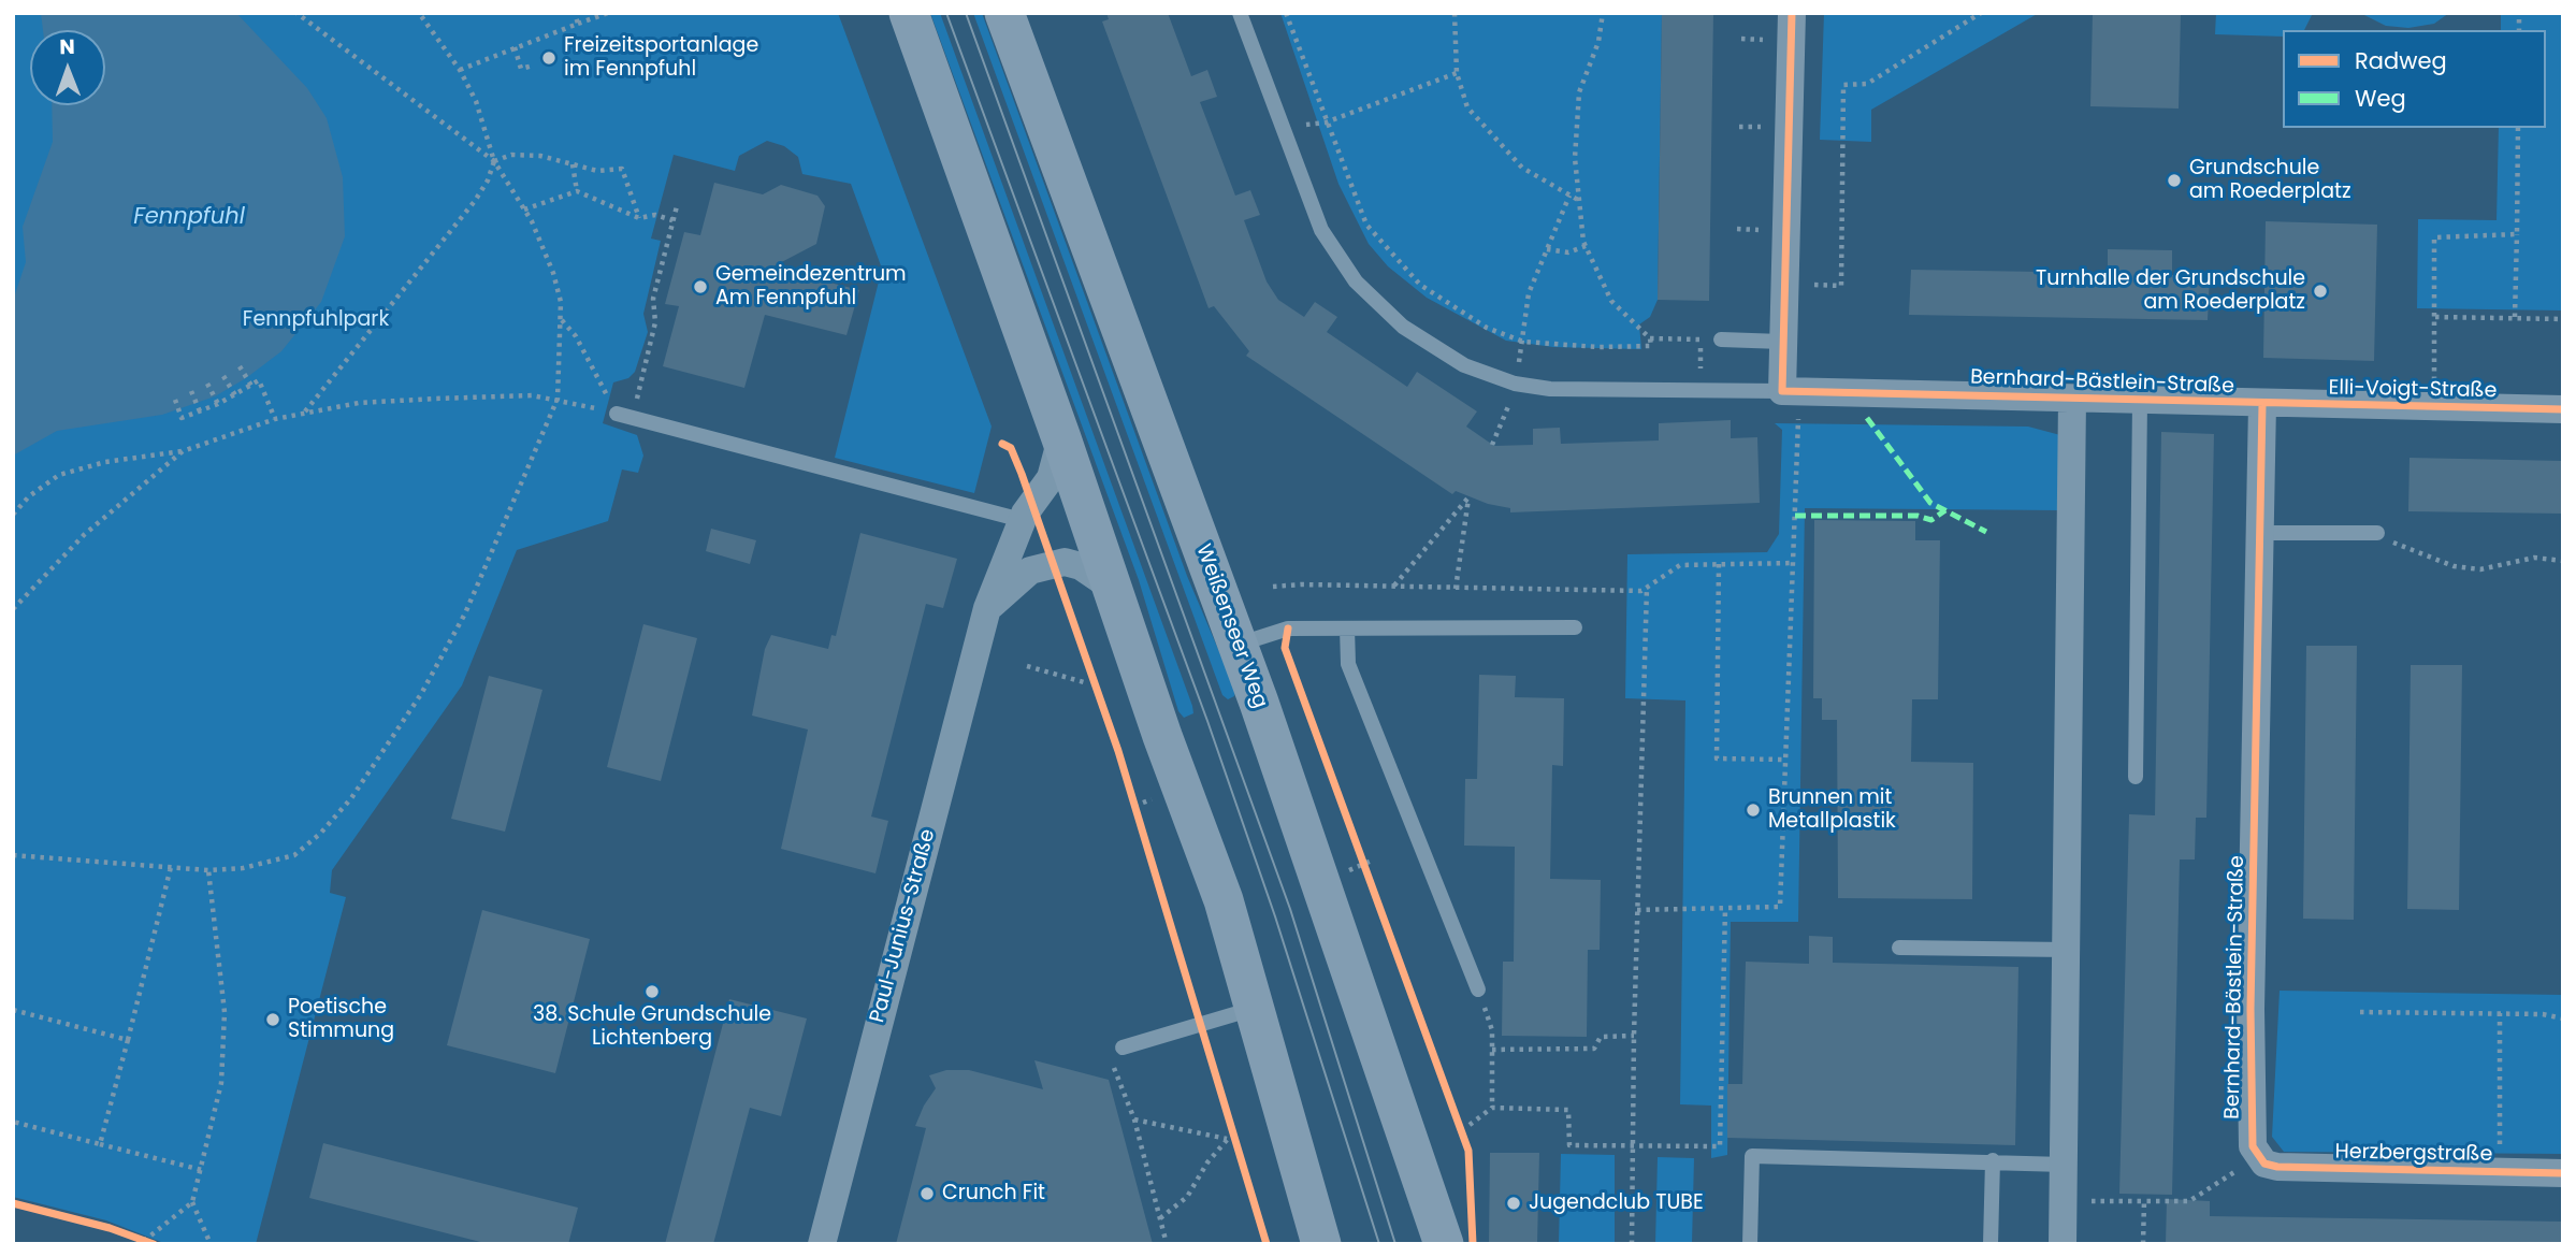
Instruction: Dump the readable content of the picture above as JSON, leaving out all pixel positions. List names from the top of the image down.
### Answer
{
  "streets": {
    "main road": ["Weißenseer Weg"],
    "street": [
      "Bernhard-Bästlein-Straße",
      "Elli-Voigt-Straße",
      "Paul-Junius-Straße",
      "Herzbergstraße"
    ]
  },
  "crossings": [
    ["Bernhard-Bästlein-Straße", "Elli-Voigt-Straße"],
    ["Bernhard-Bästlein-Straße", "Herzbergstraße"]
  ],
  "water": ["Fennpfuhl"],
  "parks": ["Fennpfuhlpark"],
  "places": [
    "Freizeitsportanlage im Fennpfuhl",
    "Grundschule am Roederplatz",
    "Gemeindezentrum Am Fennpfuhl",
    "Turnhalle der Grundschule am Roederplatz",
    "Brunnen mit Metallplastik",
    "38. Schule Grundschule Lichtenberg",
    "Poetische Stimmung",
    "Crunch Fit",
    "Jugendclub TUBE"
  ],
  "legend": ["Radweg", "Weg"],
  "north": "top"
}
